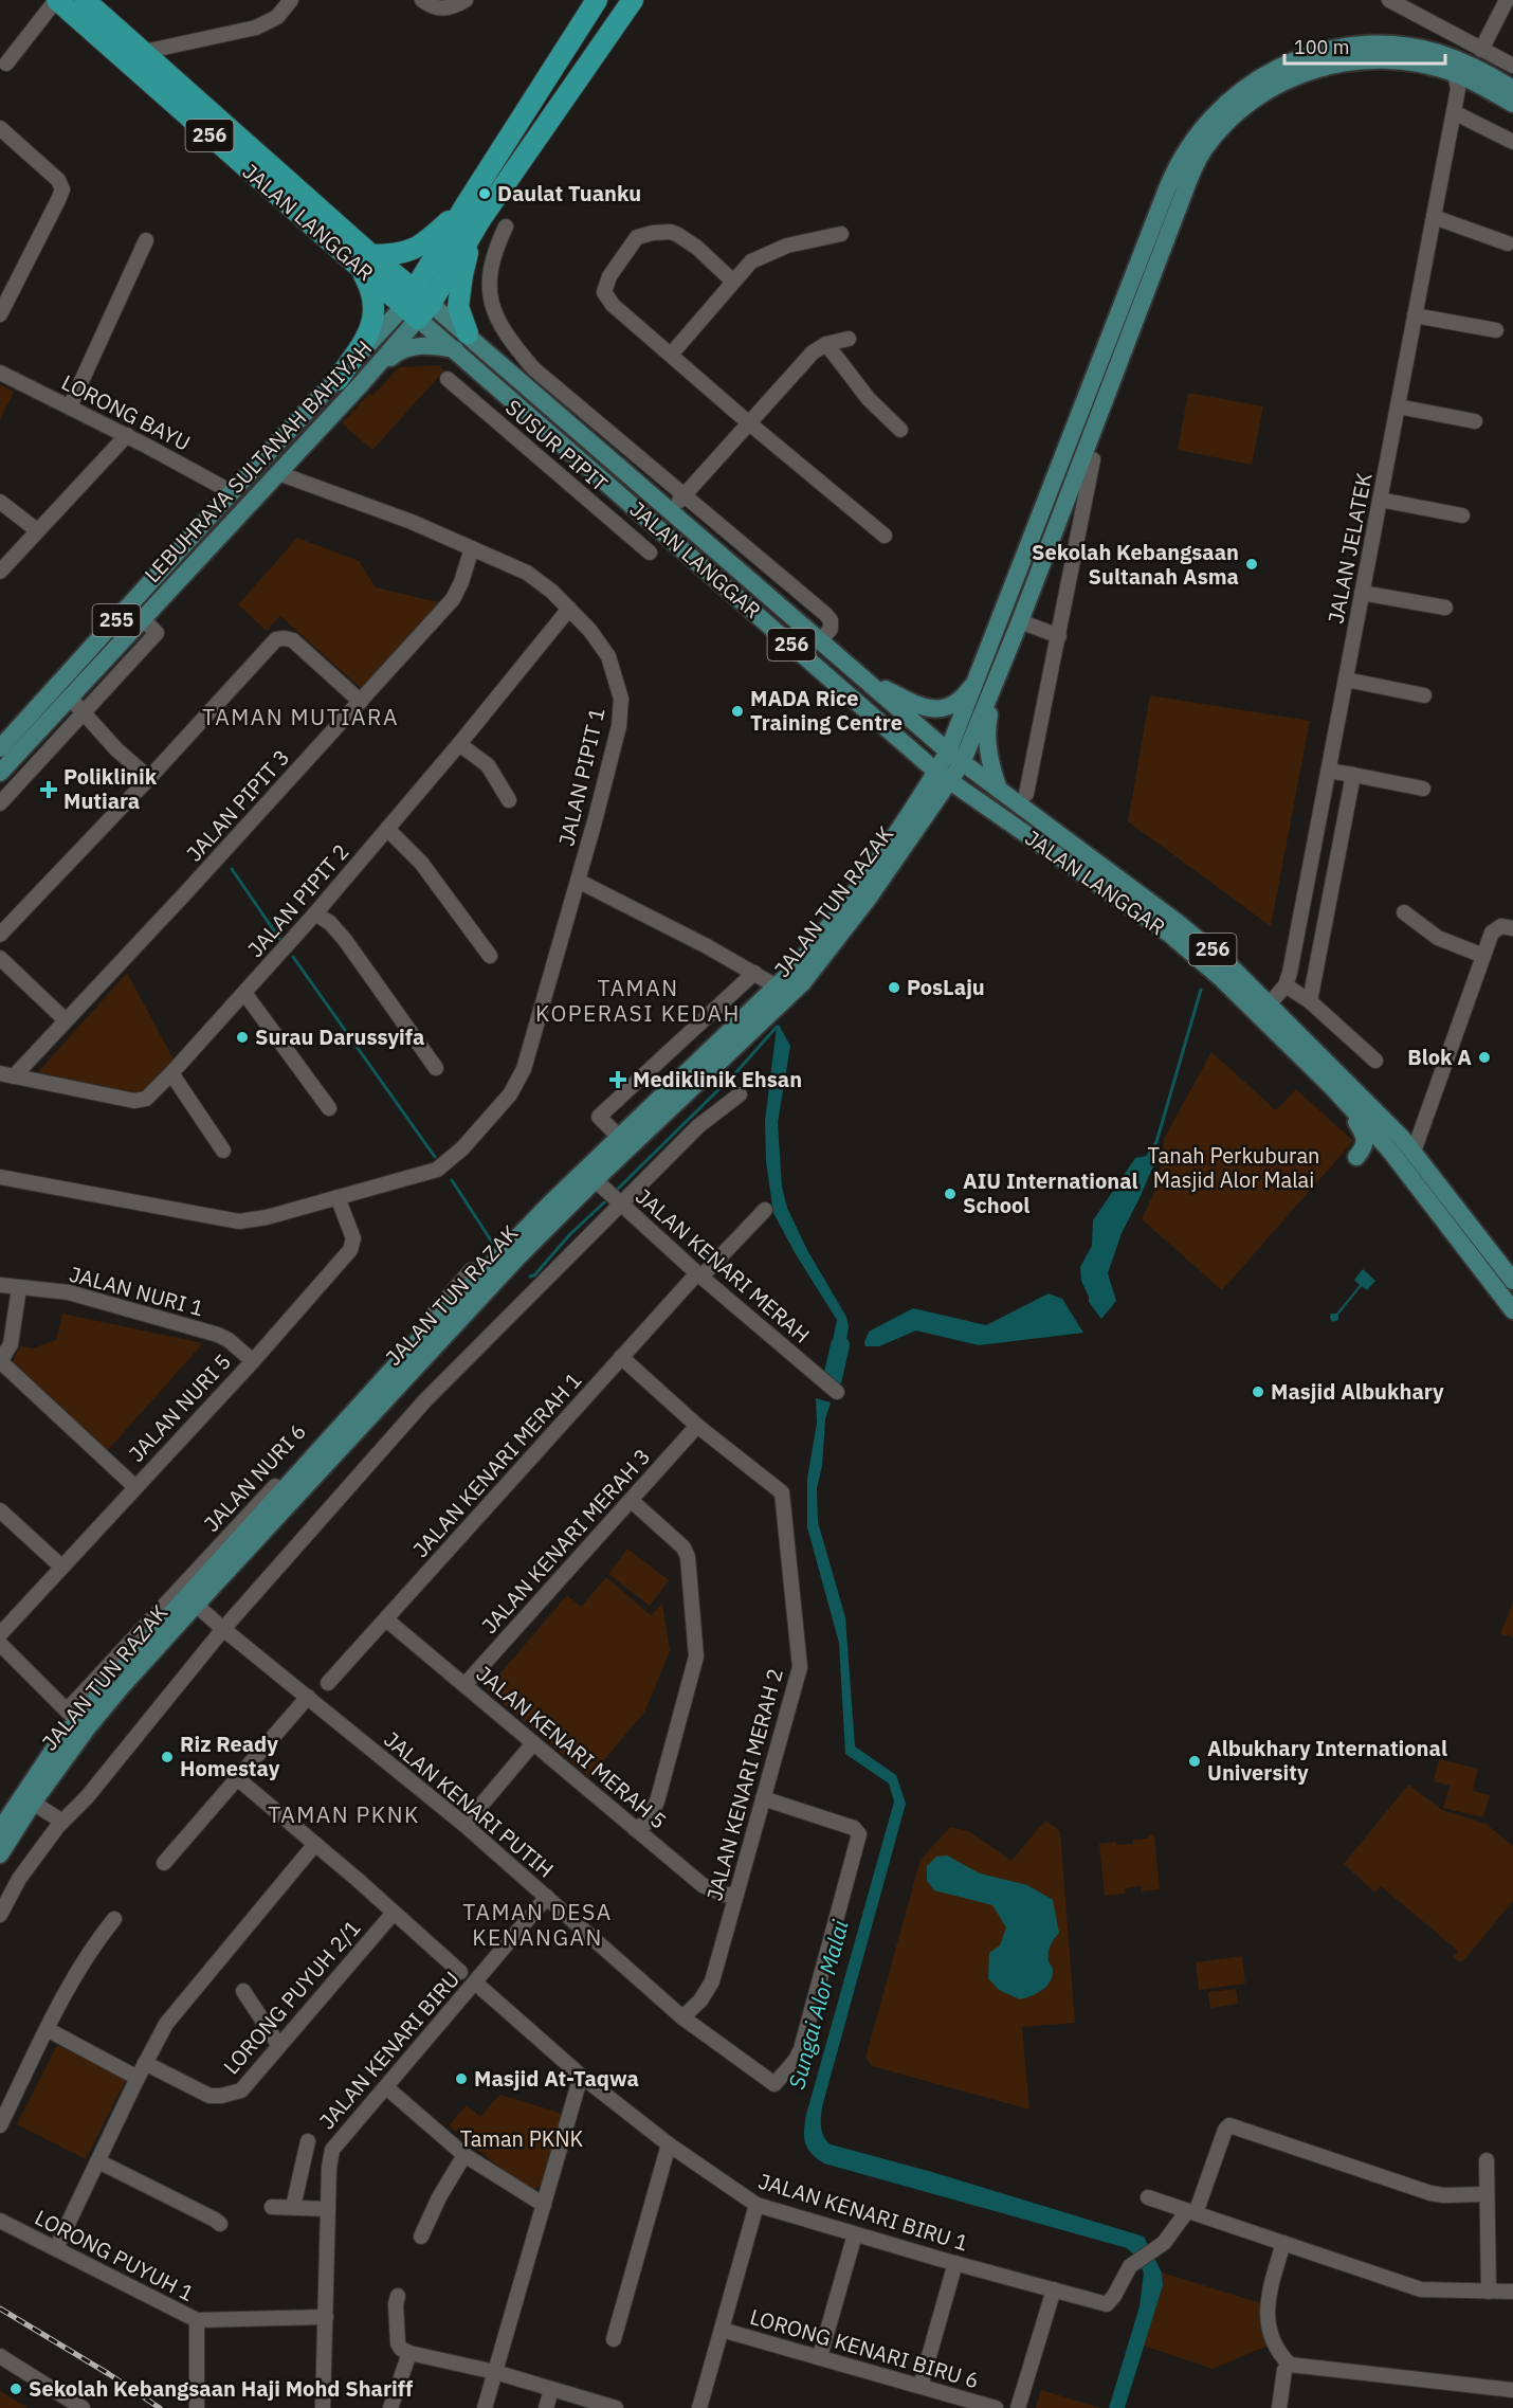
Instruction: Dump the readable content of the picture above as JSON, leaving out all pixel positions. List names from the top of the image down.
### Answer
{
  "streets": {
    "highway": ["256", "JALAN LANGGAR"],
    "main road": ["LEBUHRAYA SULTANAH BAHIYAH", "255", "JALAN TUN RAZAK"],
    "street": [
      "LORONG BAYU",
      "SUSUR PIPIT",
      "JALAN JELATEK",
      "JALAN PIPIT 1",
      "JALAN PIPIT 3",
      "JALAN PIPIT 2",
      "JALAN KENARI MERAH",
      "JALAN NURI 1",
      "JALAN NURI 5",
      "JALAN KENARI MERAH 1",
      "JALAN KENARI MERAH 3",
      "JALAN KENARI MERAH 5",
      "JALAN KENARI MERAH 2",
      "JALAN KENARI PUTIH",
      "LORONG PUYUH 2/1",
      "JALAN KENARI BIRU",
      "JALAN KENARI BIRU 1",
      "LORONG PUYUH 1",
      "LORONG KENARI BIRU 6"
    ]
  },
  "crossings": [
    ["JALAN LANGGAR", "SUSUR PIPIT"],
    ["JALAN LANGGAR", "LEBUHRAYA SULTANAH BAHIYAH"],
    ["JALAN LANGGAR", "JALAN JELATEK"],
    ["JALAN LANGGAR", "JALAN TUN RAZAK"],
    ["LORONG BAYU", "LEBUHRAYA SULTANAH BAHIYAH"],
    ["LEBUHRAYA SULTANAH BAHIYAH", "JALAN PIPIT 1"],
    ["JALAN PIPIT 1", "JALAN PIPIT 3"],
    ["JALAN PIPIT 1", "JALAN PIPIT 2"],
    ["JALAN PIPIT 1", "JALAN NURI 5"],
    ["JALAN PIPIT 3", "JALAN PIPIT 2"],
    ["JALAN TUN RAZAK", "JALAN KENARI MERAH"],
    ["JALAN TUN RAZAK", "JALAN KENARI PUTIH"],
    ["JALAN KENARI MERAH", "JALAN KENARI MERAH 1"],
    ["JALAN NURI 1", "JALAN NURI 5"],
    ["JALAN KENARI MERAH 1", "JALAN KENARI MERAH 5"],
    ["JALAN KENARI MERAH 1", "JALAN KENARI MERAH 2"],
    ["JALAN KENARI MERAH 3", "JALAN KENARI MERAH 5"],
    ["JALAN KENARI MERAH 3", "JALAN KENARI MERAH 2"],
    ["JALAN KENARI MERAH 5", "JALAN KENARI MERAH 2"],
    ["JALAN KENARI MERAH 2", "JALAN KENARI PUTIH"],
    ["JALAN KENARI PUTIH", "JALAN KENARI BIRU"],
    ["JALAN KENARI BIRU", "JALAN KENARI BIRU 1"],
    ["JALAN KENARI BIRU", "LORONG PUYUH 1"]
  ],
  "districts": [
    "TAMAN MUTIARA",
    "TAMAN KOPERASI KEDAH",
    "TAMAN PKNK",
    "TAMAN DESA KENANGAN"
  ],
  "water": ["Sungai Alor Malai"],
  "parks": ["Tanah Perkuburan Masjid Alor Malai", "Taman PKNK"],
  "places": {
    "other": [
      "Daulat Tuanku",
      "Sekolah Kebangsaan Sultanah Asma",
      "MADA Rice Training Centre",
      "PosLaju",
      "Surau Darussyifa",
      "Blok A",
      "AIU International School",
      "Masjid Albukhary",
      "Riz Ready Homestay",
      "Albukhary International University",
      "Masjid At-Taqwa",
      "Sekolah Kebangsaan Haji Mohd Shariff"
    ],
    "health": ["Poliklinik Mutiara", "Mediklinik Ehsan"]
  },
  "scale_bar": "100 m"
}
